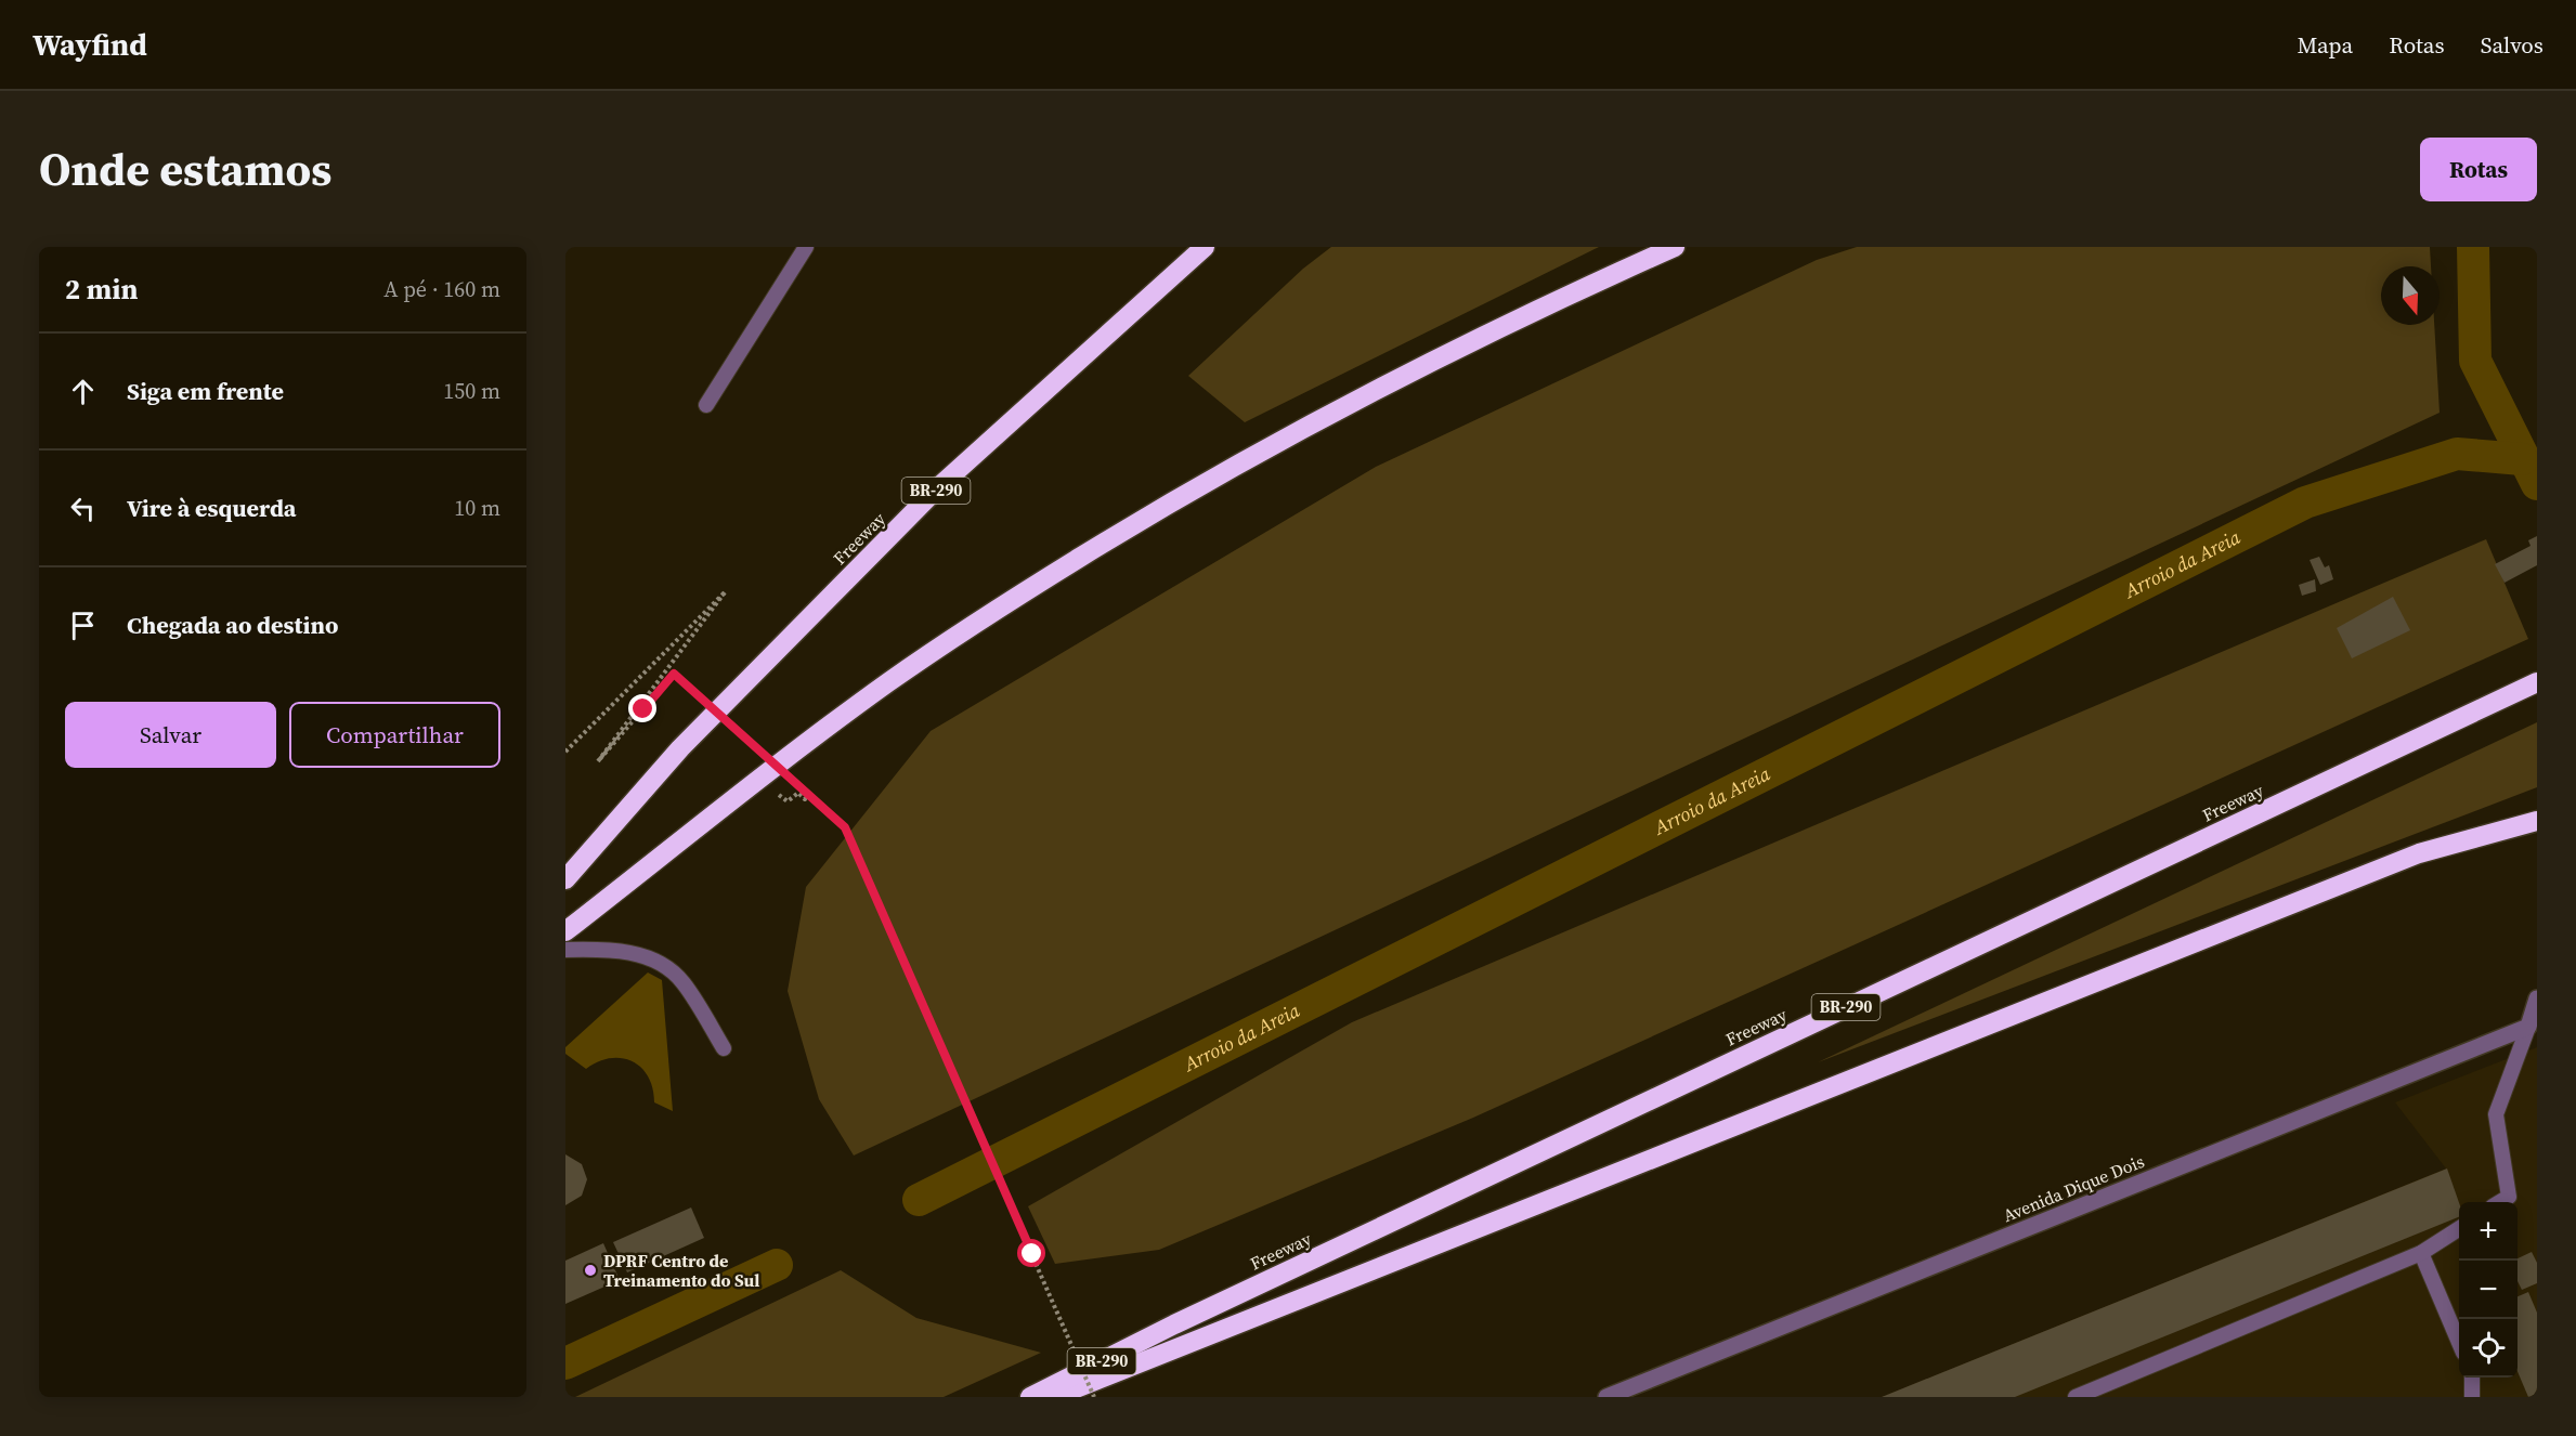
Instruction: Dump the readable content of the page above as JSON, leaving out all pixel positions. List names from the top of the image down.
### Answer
{
  "streets": {
    "highway": ["BR-290", "Freeway"],
    "street": ["Avenida Dique Dois"]
  },
  "water": ["Arroio da Areia"],
  "places": ["DPRF Centro de Treinamento do Sul"],
  "north": "bottom",
  "page": {
    "header": "Wayfind",
    "nav": ["Mapa", "Rotas", "Salvos"],
    "title": "Onde estamos",
    "buttons": [
      "Rotas",
      ["Salvar", "Compartilhar"]
    ],
    "heading": ["2 min", "A pé · 160 m"],
    "list": [
      ["Siga em frente", "150 m"],
      ["Vire à esquerda", "10 m"],
      "Chegada ao destino"
    ],
    "map_buttons": ["+", "−"]
  }
}
